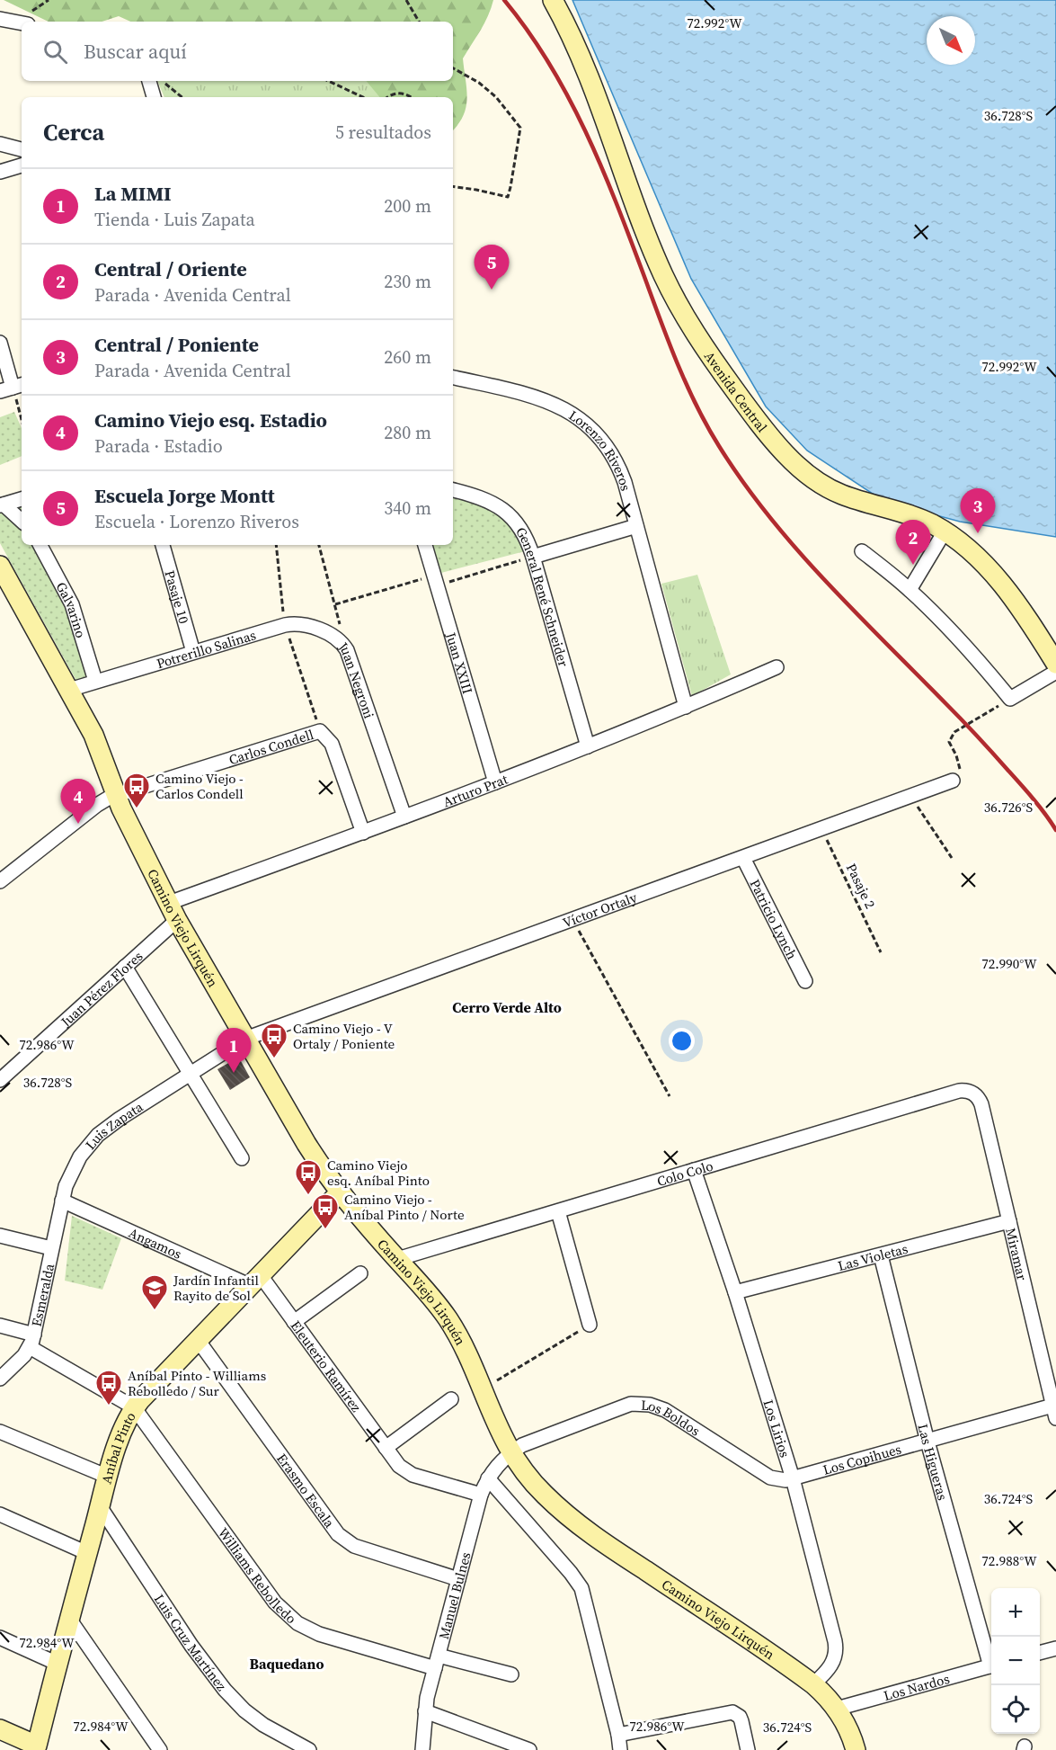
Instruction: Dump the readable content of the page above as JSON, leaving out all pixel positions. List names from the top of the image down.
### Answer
{
  "streets": {
    "street": [
      "Avenida Central",
      "Lorenzo Riveros",
      "Pasaje 10",
      "General René Schneider",
      "Galvarino",
      "Potrerillo Salinas",
      "Juan XXIII",
      "Juan Negroni",
      "Carlos Condell",
      "Arturo Prat",
      "Víctor Ortaly",
      "Patricio Lynch",
      "Camino Viejo Lirquén",
      "Juan Pérez Flores",
      "Luis Zapata",
      "Colo Colo",
      "Angamos",
      "Miramar",
      "Las Violetas",
      "Esmeralda",
      "Eleuterio Ramírez",
      "Los Boldos",
      "Los Lirios",
      "Aníbal Pinto",
      "Los Copihues",
      "Las Higueras",
      "Erasmo Escala",
      "Williams Rebolledo",
      "Manuel Bulnes",
      "Luis Cruz Martínez",
      "Los Nardos"
    ],
    "path": ["Pasaje 2"]
  },
  "crossings": [
    ["Lorenzo Riveros", "Arturo Prat"],
    ["Pasaje 10", "Potrerillo Salinas"],
    ["General René Schneider", "Arturo Prat"],
    ["Galvarino", "Potrerillo Salinas"],
    ["Potrerillo Salinas", "Juan Negroni"],
    ["Potrerillo Salinas", "Camino Viejo Lirquén"],
    ["Juan XXIII", "Arturo Prat"],
    ["Juan Negroni", "Arturo Prat"],
    ["Carlos Condell", "Arturo Prat"],
    ["Carlos Condell", "Camino Viejo Lirquén"],
    ["Arturo Prat", "Camino Viejo Lirquén"],
    ["Arturo Prat", "Juan Pérez Flores"],
    ["Pasaje 2", "Víctor Ortaly"],
    ["Víctor Ortaly", "Patricio Lynch"],
    ["Víctor Ortaly", "Camino Viejo Lirquén"],
    ["Víctor Ortaly", "Luis Zapata"],
    ["Camino Viejo Lirquén", "Juan Pérez Flores"],
    ["Camino Viejo Lirquén", "Luis Zapata"],
    ["Camino Viejo Lirquén", "Colo Colo"],
    ["Camino Viejo Lirquén", "Los Boldos"],
    ["Camino Viejo Lirquén", "Los Lirios"],
    ["Camino Viejo Lirquén", "Aníbal Pinto"],
    ["Camino Viejo Lirquén", "Manuel Bulnes"],
    ["Camino Viejo Lirquén", "Los Nardos"],
    ["Luis Zapata", "Angamos"],
    ["Luis Zapata", "Esmeralda"],
    ["Colo Colo", "Miramar"],
    ["Colo Colo", "Los Lirios"],
    ["Angamos", "Esmeralda"],
    ["Angamos", "Eleuterio Ramírez"],
    ["Angamos", "Aníbal Pinto"],
    ["Miramar", "Las Violetas"],
    ["Miramar", "Los Copihues"],
    ["Las Violetas", "Los Lirios"],
    ["Las Violetas", "Las Higueras"],
    ["Eleuterio Ramírez", "Aníbal Pinto"],
    ["Eleuterio Ramírez", "Manuel Bulnes"],
    ["Los Boldos", "Los Lirios"],
    ["Los Boldos", "Los Copihues"],
    ["Los Boldos", "Manuel Bulnes"],
    ["Los Lirios", "Los Copihues"],
    ["Aníbal Pinto", "Erasmo Escala"],
    ["Aníbal Pinto", "Williams Rebolledo"],
    ["Aníbal Pinto", "Luis Cruz Martínez"],
    ["Los Copihues", "Las Higueras"],
    ["Erasmo Escala", "Manuel Bulnes"],
    ["Williams Rebolledo", "Manuel Bulnes"]
  ],
  "districts": ["Cerro Verde Alto", "Baquedano"],
  "places": {
    "bus stop": [
      "Camino Viejo - Carlos Condell",
      "Camino Viejo - V Ortaly / Poniente",
      "Camino Viejo esq. Aníbal Pinto",
      "Camino Viejo - Aníbal Pinto / Norte",
      "Aníbal Pinto - Williams Rebolledo / Sur"
    ],
    "school or university": ["Jardín Infantil Rayito de Sol"]
  },
  "north": "bottom right",
  "page": {
    "search": "Buscar aquí",
    "heading": ["Cerca", "5 resultados"],
    "list": [
      {
        "mark": "1",
        "name": "La MIMI",
        "note": "Tienda · Luis Zapata",
        "value": "200 m"
      },
      {
        "mark": "2",
        "name": "Central / Oriente",
        "note": "Parada · Avenida Central",
        "value": "230 m"
      },
      {
        "mark": "3",
        "name": "Central / Poniente",
        "note": "Parada · Avenida Central",
        "value": "260 m"
      },
      {
        "mark": "4",
        "name": "Camino Viejo esq. Estadio",
        "note": "Parada · Estadio",
        "value": "280 m"
      },
      {
        "mark": "5",
        "name": "Escuela Jorge Montt",
        "note": "Escuela · Lorenzo Riveros",
        "value": "340 m"
      }
    ],
    "pins": [
      "5",
      "3",
      "2",
      "4",
      "1"
    ],
    "map_buttons": ["+", "−"]
  },
  "coordinates": [
    "72.992°W",
    "36.728°S",
    "36.726°S",
    "72.990°W",
    "72.986°W",
    "36.724°S",
    "72.988°W",
    "72.984°W"
  ]
}
